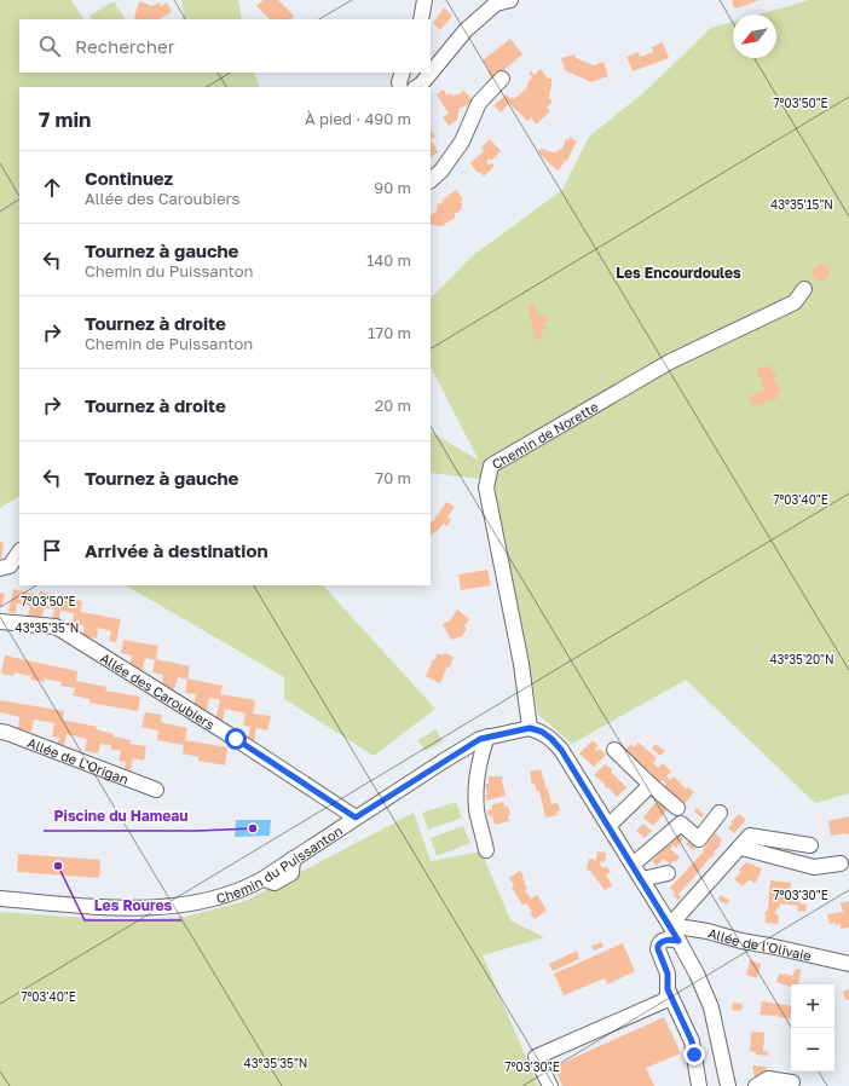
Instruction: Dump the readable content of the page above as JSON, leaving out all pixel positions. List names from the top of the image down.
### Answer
{
  "streets": {
    "street": [
      "Chemin de Norette",
      "Allée des Caroubiers",
      "Allée de L'Origan",
      "Chemin du Puissanton",
      "Allée de l'Olivaie"
    ]
  },
  "crossings": [
    ["Chemin de Norette", "Chemin du Puissanton"],
    ["Allée des Caroubiers", "Chemin du Puissanton"]
  ],
  "districts": ["Les Encourdoules"],
  "places": ["Piscine du Hameau", "Les Roures"],
  "north": "bottom left",
  "page": {
    "search": "Rechercher",
    "heading": ["7 min", "À pied · 490 m"],
    "list": [
      ["Continuez", "Allée des Caroubiers", "90 m"],
      ["Tournez à gauche", "Chemin du Puissanton", "140 m"],
      ["Tournez à droite", "Chemin de Puissanton", "170 m"],
      ["Tournez à droite", "20 m"],
      ["Tournez à gauche", "70 m"],
      "Arrivée à destination"
    ],
    "map_buttons": ["+", "−"]
  },
  "coordinates": [
    "7°03'50\"E",
    "43°35'15\"N",
    "7°03'40\"E",
    "43°35'35\"N",
    "43°35'20\"N",
    "7°03'30\"E"
  ]
}
